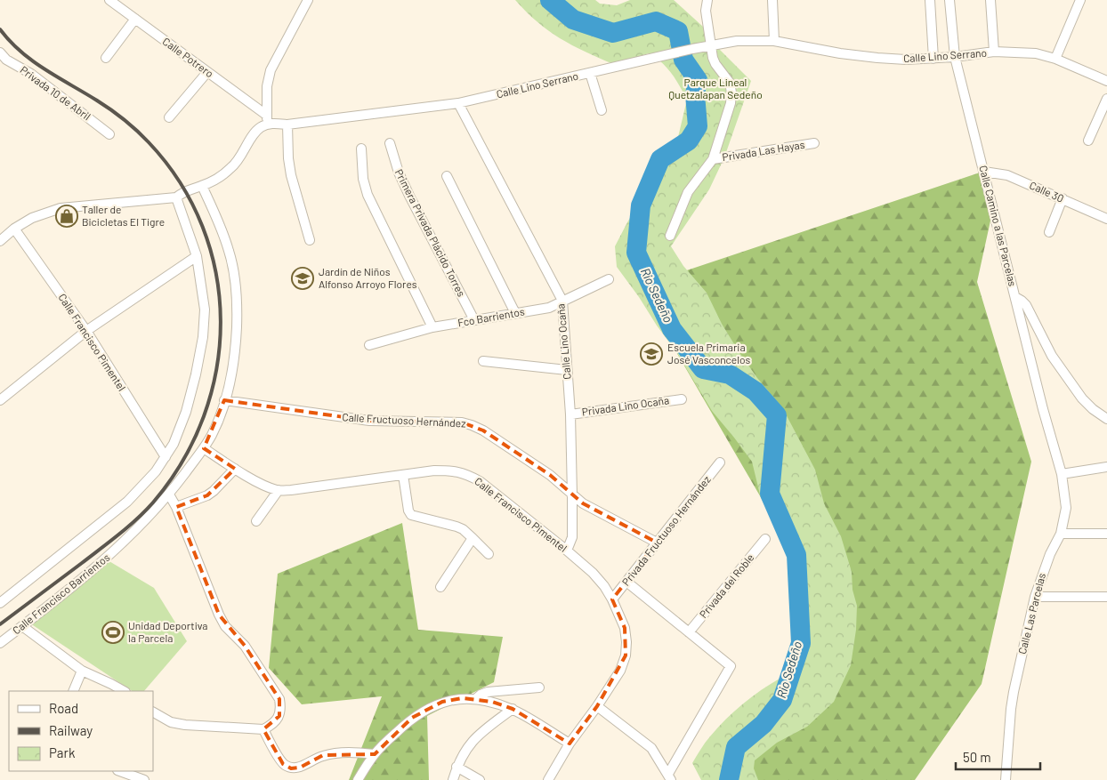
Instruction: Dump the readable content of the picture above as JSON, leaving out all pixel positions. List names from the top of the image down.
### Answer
{
  "streets": {
    "street": [
      "Calle Lino Serrano",
      "Calle Potrero",
      "Privada 10 de Abril",
      "Privada Las Hayas",
      "Calle 30",
      "Calle Camino a las Parcelas",
      "Primera Privada Plácido Torres",
      "Fco Barrientos",
      "Calle Lino Ocaña",
      "Calle Francisco Pimentel",
      "Privada Lino Ocaña",
      "Calle Fructuoso Hernández",
      "Privada Fructuoso Hernández",
      "Privada del Roble",
      "Calle Francisco Barrientos",
      "Calle Las Parcelas"
    ]
  },
  "crossings": [
    ["Calle Lino Serrano", "Calle Potrero"],
    ["Calle Lino Serrano", "Privada Las Hayas"],
    ["Calle Lino Serrano", "Calle Camino a las Parcelas"],
    ["Calle Lino Serrano", "Calle Lino Ocaña"],
    ["Calle 30", "Calle Camino a las Parcelas"],
    ["Calle Camino a las Parcelas", "Calle Las Parcelas"],
    ["Primera Privada Plácido Torres", "Fco Barrientos"],
    ["Fco Barrientos", "Calle Lino Ocaña"],
    ["Calle Lino Ocaña", "Calle Francisco Pimentel"],
    ["Calle Lino Ocaña", "Privada Lino Ocaña"],
    ["Calle Lino Ocaña", "Calle Fructuoso Hernández"],
    ["Calle Francisco Pimentel", "Privada Fructuoso Hernández"],
    ["Calle Francisco Pimentel", "Calle Francisco Barrientos"],
    ["Calle Fructuoso Hernández", "Privada Fructuoso Hernández"],
    ["Calle Fructuoso Hernández", "Calle Francisco Barrientos"]
  ],
  "water": ["Río Sedeño"],
  "parks": ["Parque Lineal Quetzalapan Sedeño"],
  "places": {
    "shop": ["Taller de Bicicletas El Tigre"],
    "school or university": ["Jardín de Niños Alfonso Arroyo Flores", "Escuela Primaria José Vasconcelos"],
    "sports": ["Unidad Deportiva la Parcela"]
  },
  "legend": ["Road", "Railway", "Park"],
  "scale_bar": "50 m"
}
